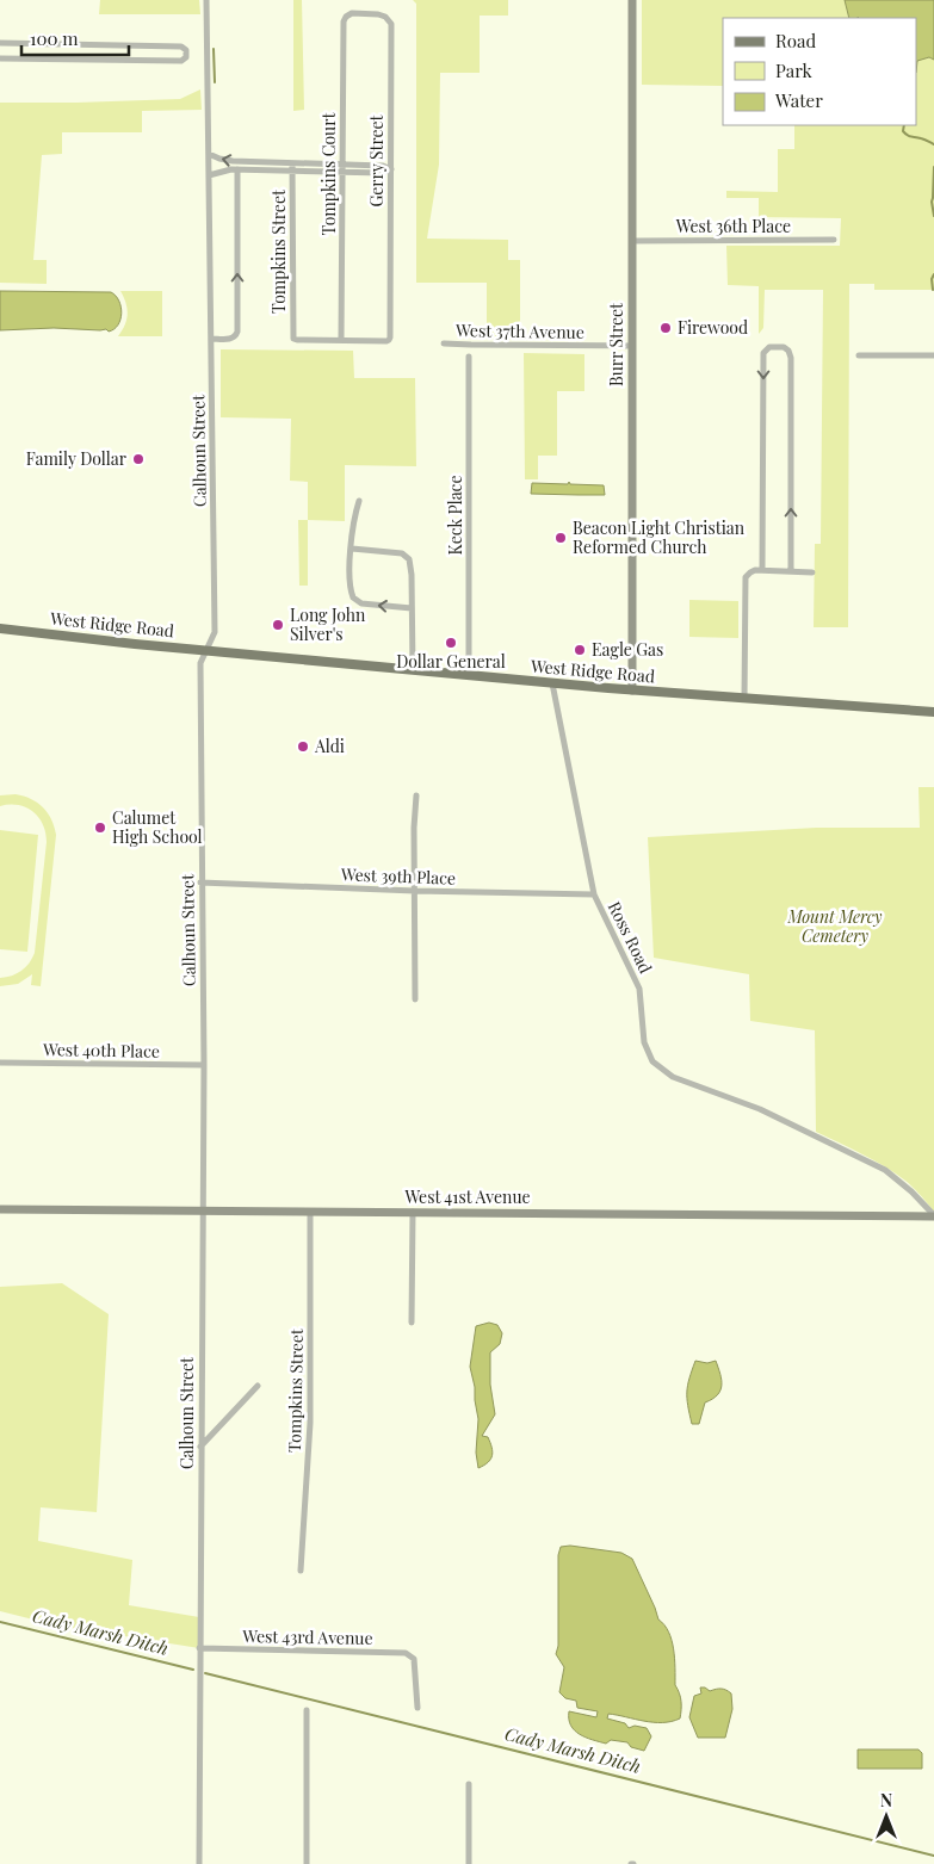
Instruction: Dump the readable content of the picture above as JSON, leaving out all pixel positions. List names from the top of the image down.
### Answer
{
  "streets": {
    "main road": ["West Ridge Road"],
    "street": [
      "Gerry Street",
      "Tompkins Court",
      "West 36th Place",
      "Tompkins Street",
      "West 37th Avenue",
      "Burr Street",
      "Calhoun Street",
      "Keck Place",
      "West 39th Place",
      "Ross Road",
      "West 40th Place",
      "West 41st Avenue",
      "West 43rd Avenue"
    ]
  },
  "crossings": [
    ["Gerry Street", "Tompkins Court"],
    ["Gerry Street", "Tompkins Street"],
    ["Tompkins Court", "Tompkins Street"],
    ["West 36th Place", "Burr Street"],
    ["Tompkins Street", "West 41st Avenue"],
    ["West 37th Avenue", "Burr Street"],
    ["Burr Street", "West Ridge Road"],
    ["Calhoun Street", "West Ridge Road"],
    ["Calhoun Street", "West 39th Place"],
    ["Calhoun Street", "West 40th Place"],
    ["Calhoun Street", "West 41st Avenue"],
    ["Calhoun Street", "West 43rd Avenue"],
    ["Keck Place", "West Ridge Road"],
    ["West Ridge Road", "Ross Road"],
    ["West 39th Place", "Ross Road"],
    ["Ross Road", "West 41st Avenue"]
  ],
  "water": ["Cady Marsh Ditch"],
  "parks": ["Mount Mercy Cemetery"],
  "places": [
    "Firewood",
    "Family Dollar",
    "Beacon Light Christian Reformed Church",
    "Long John Silver's",
    "Dollar General",
    "Eagle Gas",
    "Aldi",
    "Calumet High School"
  ],
  "legend": ["Road", "Park", "Water"],
  "scale_bar": "100 m",
  "north": "top"
}
